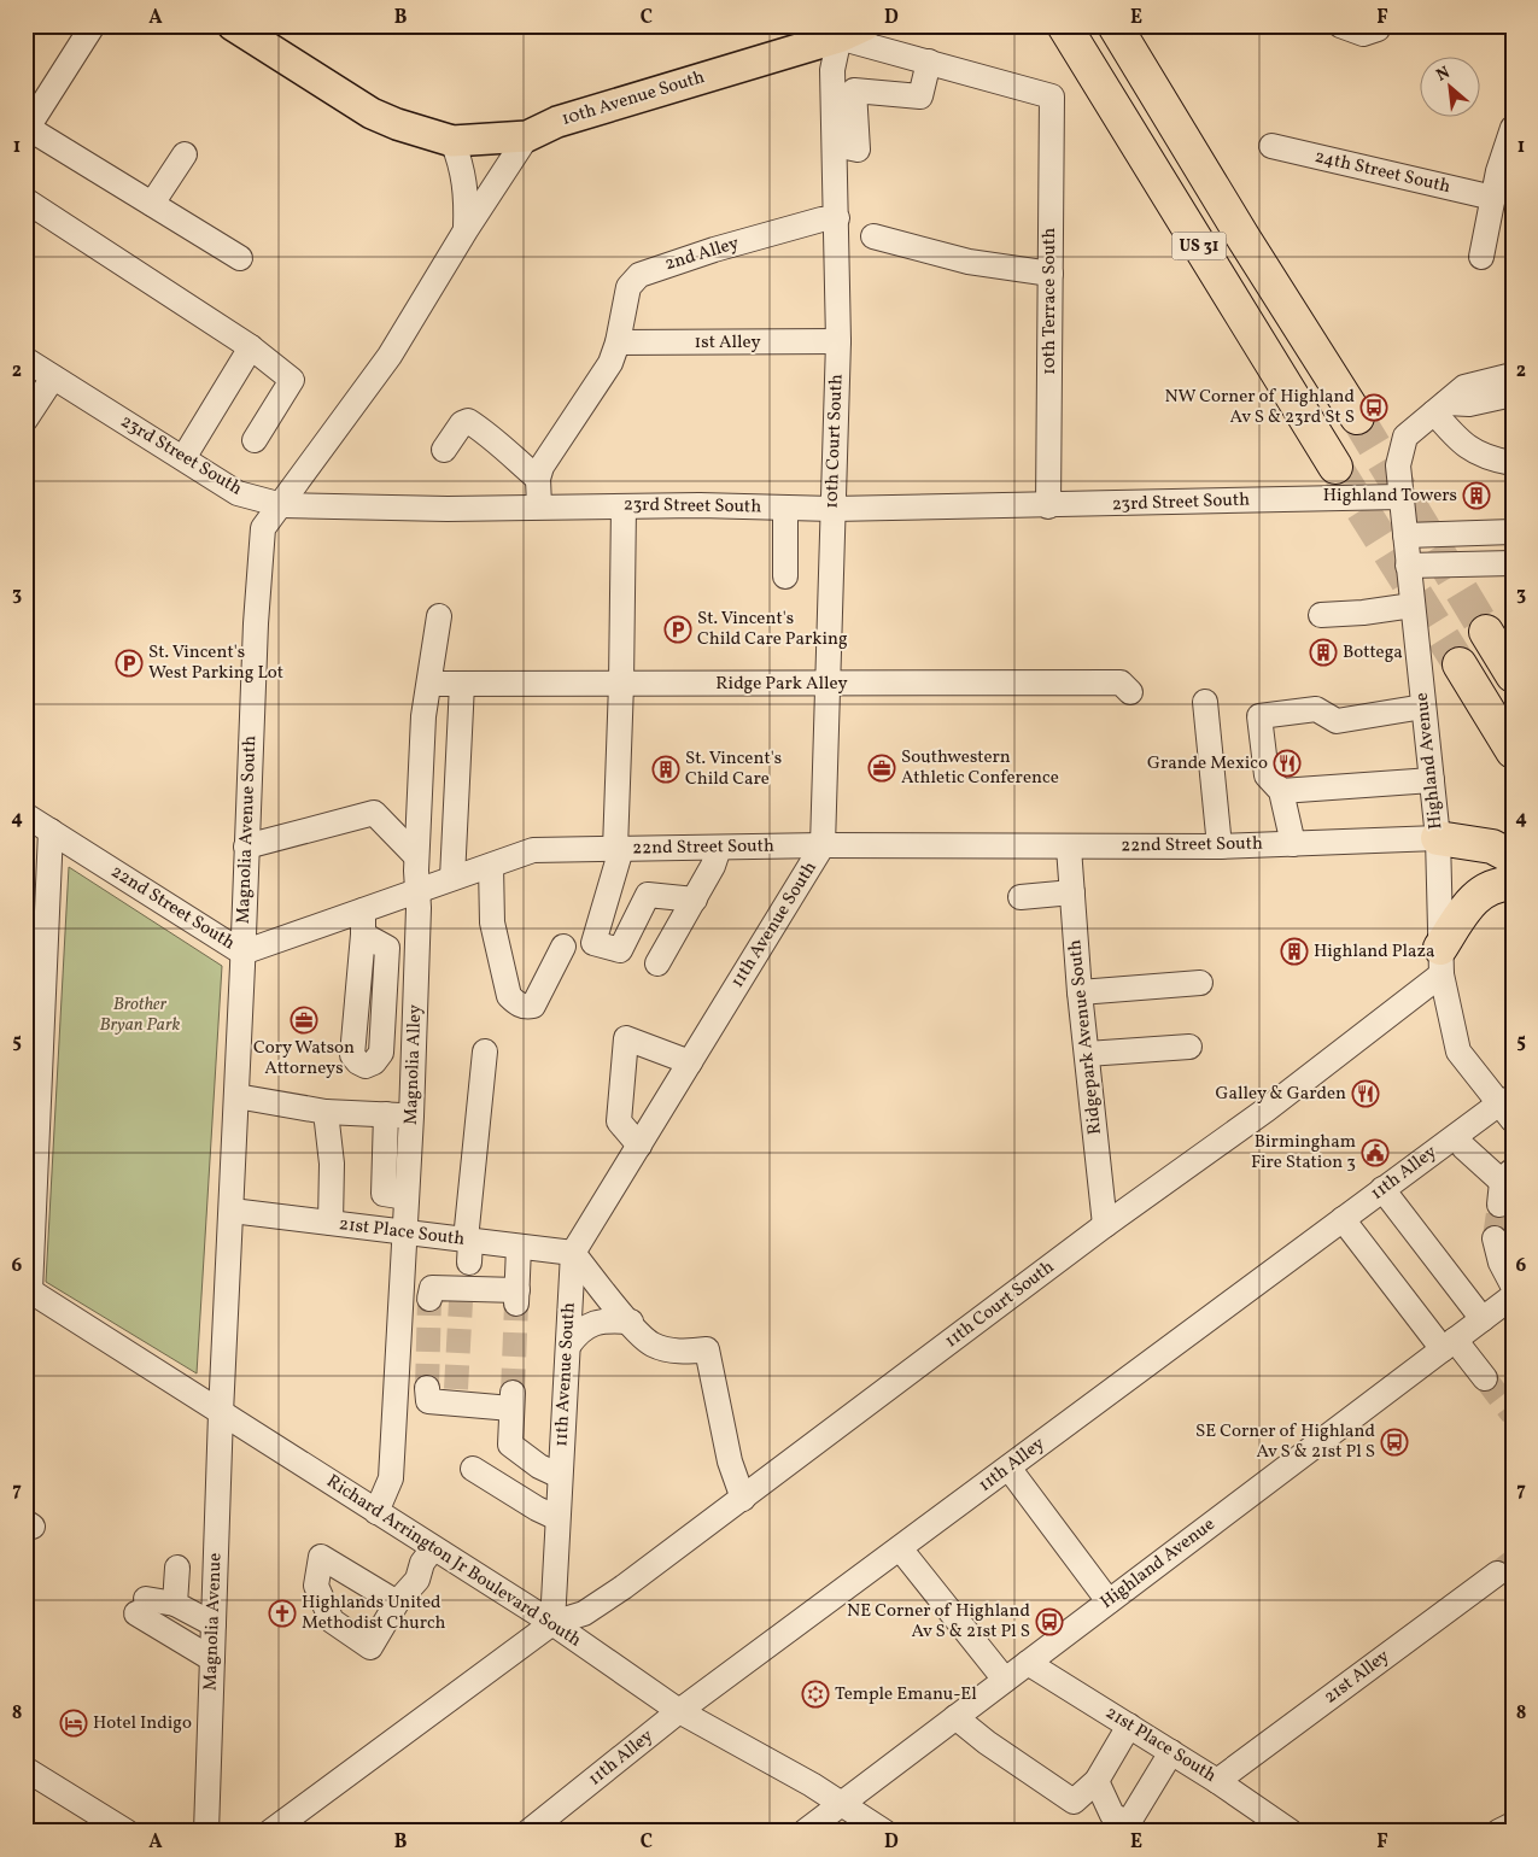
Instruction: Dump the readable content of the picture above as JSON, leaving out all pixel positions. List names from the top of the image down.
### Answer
{
  "streets": {
    "highway": ["US 31"],
    "main road": ["10th Avenue South"],
    "street": [
      "24th Street South",
      "2nd Alley",
      "10th Terrace South",
      "1st Alley",
      "10th Court South",
      "23rd Street South",
      "Ridge Park Alley",
      "Highland Avenue",
      "Magnolia Avenue South",
      "22nd Street South",
      "11th Avenue South",
      "Ridgepark Avenue South",
      "Magnolia Alley",
      "11th Alley",
      "21st Place South",
      "11th Court South",
      "Richard Arrington Jr Boulevard South",
      "Magnolia Avenue",
      "21st Alley"
    ]
  },
  "crossings": [
    ["10th Avenue South", "10th Court South"],
    ["2nd Alley", "1st Alley"],
    ["2nd Alley", "10th Court South"],
    ["10th Terrace South", "23rd Street South"],
    ["1st Alley", "10th Court South"],
    ["10th Court South", "23rd Street South"],
    ["10th Court South", "Ridge Park Alley"],
    ["10th Court South", "22nd Street South"],
    ["10th Court South", "11th Avenue South"],
    ["23rd Street South", "Highland Avenue"],
    ["23rd Street South", "Magnolia Avenue South"],
    ["Ridge Park Alley", "Magnolia Alley"],
    ["Highland Avenue", "22nd Street South"],
    ["Highland Avenue", "11th Alley"],
    ["Highland Avenue", "21st Place South"],
    ["Highland Avenue", "11th Court South"],
    ["Highland Avenue", "Richard Arrington Jr Boulevard South"],
    ["Magnolia Avenue South", "22nd Street South"],
    ["Magnolia Avenue South", "21st Place South"],
    ["Magnolia Avenue South", "Richard Arrington Jr Boulevard South"],
    ["Magnolia Avenue South", "Magnolia Avenue"],
    ["22nd Street South", "11th Avenue South"],
    ["22nd Street South", "Ridgepark Avenue South"],
    ["22nd Street South", "Magnolia Alley"],
    ["11th Avenue South", "21st Place South"],
    ["11th Avenue South", "11th Court South"],
    ["11th Avenue South", "Richard Arrington Jr Boulevard South"],
    ["Ridgepark Avenue South", "11th Court South"],
    ["Magnolia Alley", "21st Place South"],
    ["Magnolia Alley", "Richard Arrington Jr Boulevard South"],
    ["11th Alley", "Richard Arrington Jr Boulevard South"],
    ["21st Place South", "21st Alley"],
    ["11th Court South", "Richard Arrington Jr Boulevard South"],
    ["Richard Arrington Jr Boulevard South", "Magnolia Avenue"]
  ],
  "parks": ["Brother Bryan Park"],
  "places": {
    "bus stop": ["NW Corner of Highland Av S & 23rd St S", "SE Corner of Highland Av S & 21st Pl S", "NE Corner of Highland Av S & 21st Pl S"],
    "building": [
      "Highland Towers",
      "Bottega",
      "St. Vincent's Child Care",
      "Highland Plaza"
    ],
    "parking": ["St. Vincent's Child Care Parking", "St. Vincent's West Parking Lot"],
    "restaurant": ["Grande Mexico", "Galley & Garden"],
    "office": ["Southwestern Athletic Conference", "Cory Watson Attorneys"],
    "public building": ["Birmingham Fire Station 3"],
    "church": ["Highlands United Methodist Church"],
    "synagogue": ["Temple Emanu-El"],
    "hotel": ["Hotel Indigo"]
  },
  "north": "top left",
  "grid": {
    "columns": [
      "A",
      "B",
      "C",
      "D",
      "E",
      "F"
    ],
    "rows": [
      "1",
      "2",
      "3",
      "4",
      "5",
      "6",
      "7",
      "8"
    ]
  }
}
